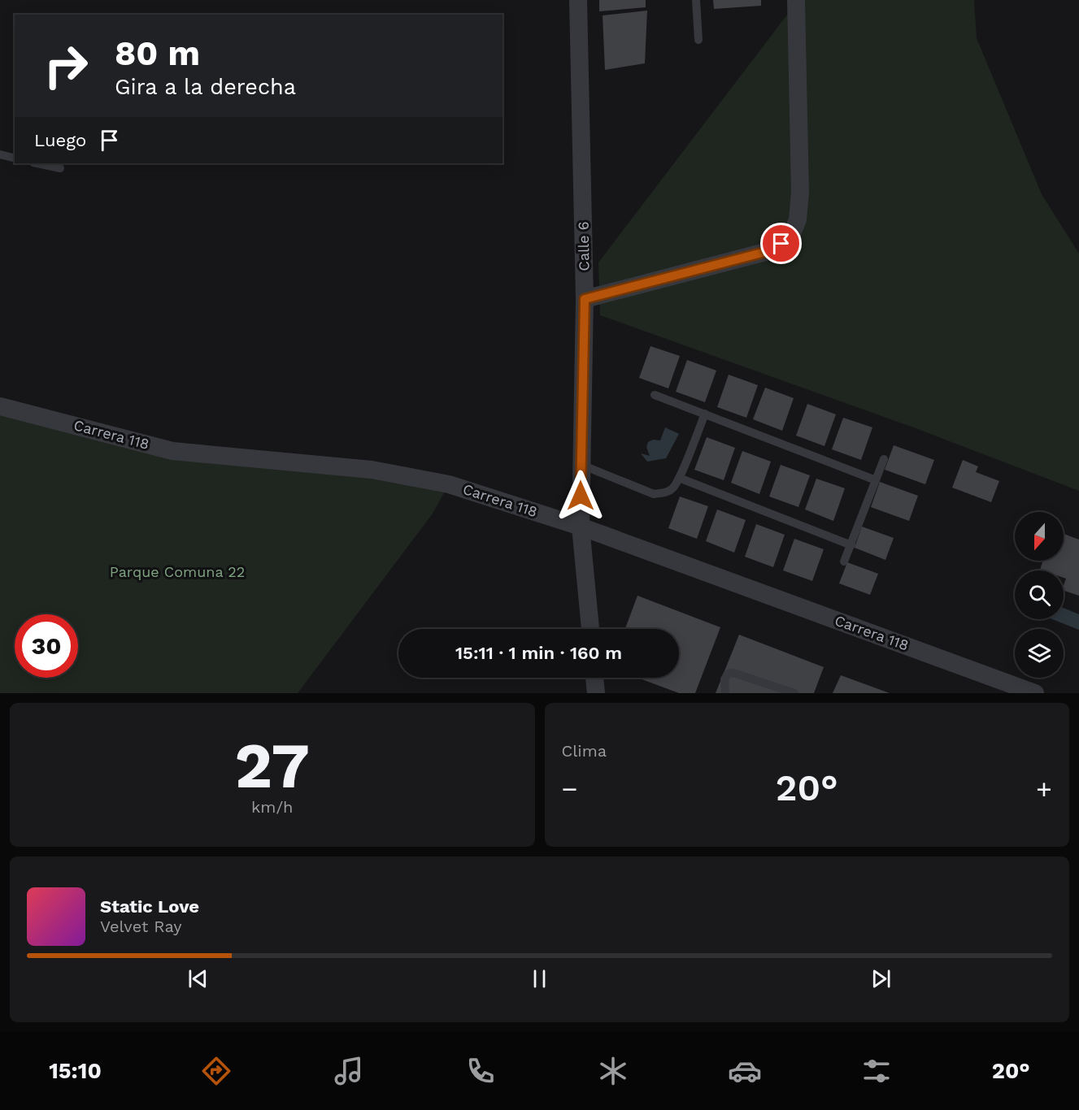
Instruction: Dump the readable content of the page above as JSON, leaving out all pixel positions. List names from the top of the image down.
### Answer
{
  "streets": {
    "street": ["Calle 6", "Carrera 118"]
  },
  "crossings": [
    ["Calle 6", "Carrera 118"]
  ],
  "parks": ["Parque Comuna 22"],
  "north": "bottom",
  "page": {
    "turn": ["80 m", "Gira a la derecha"],
    "then": "Luego",
    "limit": "30",
    "trip": "15:11 · 1 min · 160 m",
    "tile": [
      ["27", "km/h"],
      "Clima"
    ],
    "heat": ["−", "20°", "+"],
    "song": ["Static Love", "Velvet Ray"],
    "tabs": ["15:10", "20°"]
  }
}
